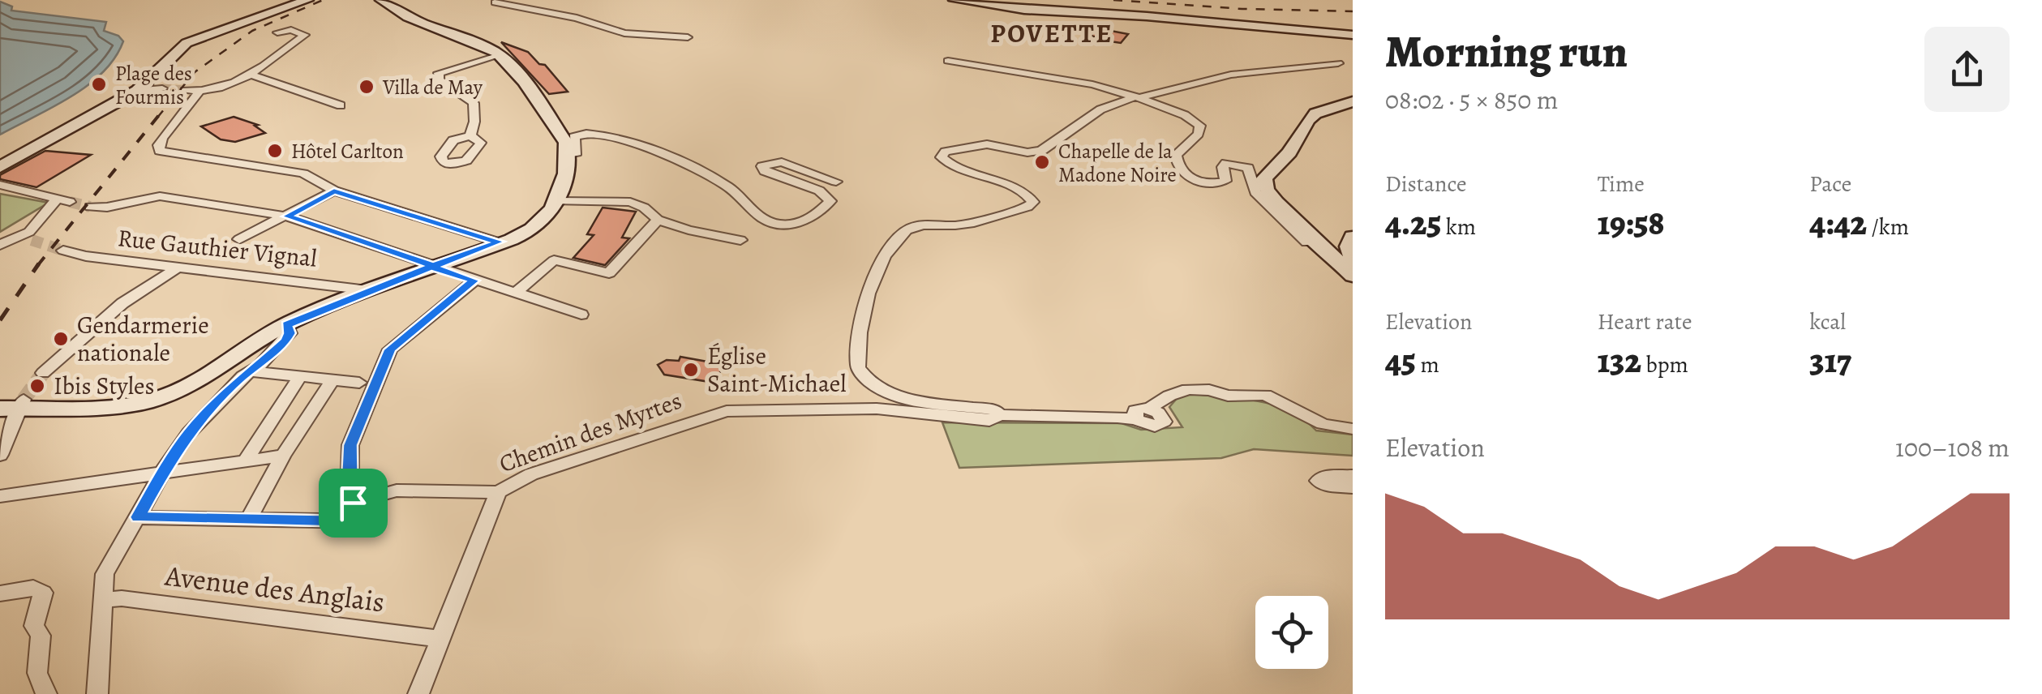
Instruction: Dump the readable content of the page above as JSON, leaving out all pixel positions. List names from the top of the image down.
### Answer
{
  "streets": {
    "street": ["Rue Gauthier Vignal", "Chemin des Myrtes", "Avenue des Anglais"]
  },
  "districts": ["POVETTE"],
  "places": [
    "Plage des Fourmis",
    "Villa de May",
    "Hôtel Carlton",
    "Chapelle de la Madone Noire",
    "Gendarmerie nationale",
    "Église Saint-Michael",
    "Ibis Styles"
  ],
  "page": {
    "heading": ["Morning run", "08:02 · 5 × 850 m"],
    "stats": [
      ["Distance", "4.25 km"],
      ["Time", "19:58"],
      ["Pace", "4:42 /km"],
      ["Elevation", "45 m"],
      ["Heart rate", "132 bpm"],
      ["kcal", "317"]
    ],
    "chart": ["Elevation", "100–108 m"]
  }
}
